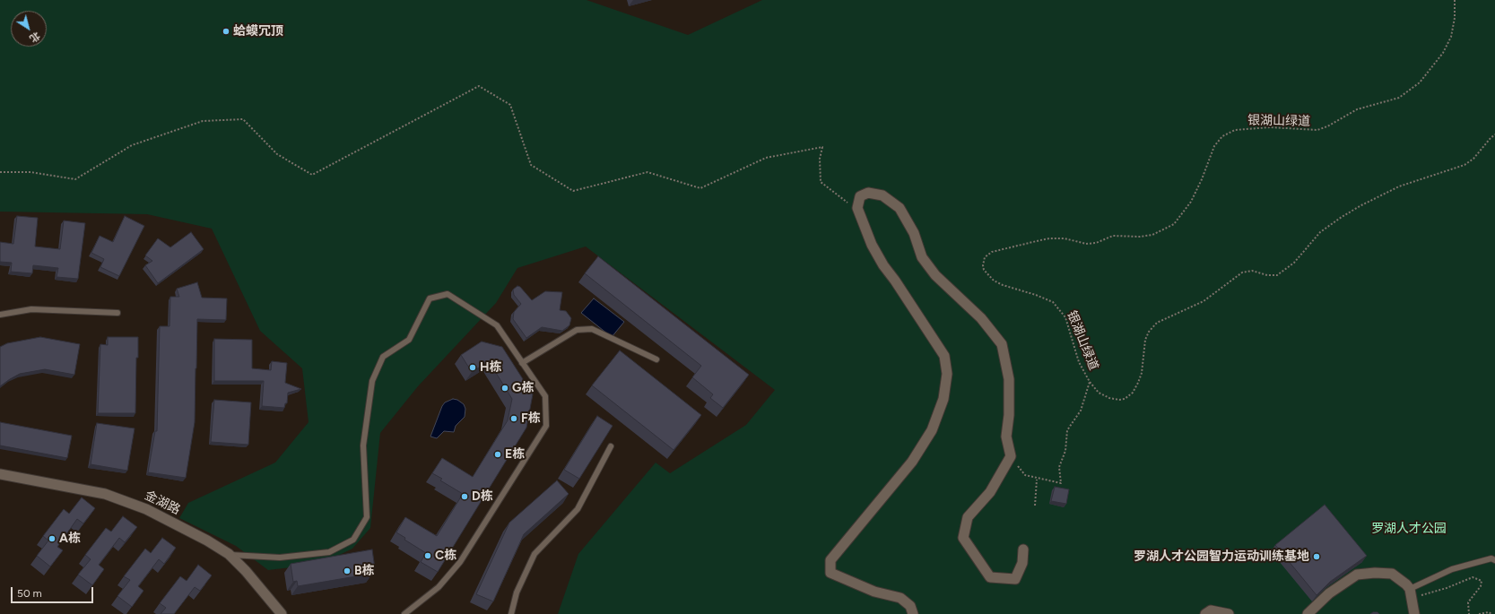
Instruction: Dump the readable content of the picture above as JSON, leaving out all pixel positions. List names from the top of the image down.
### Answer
{
  "streets": {
    "street": ["金湖路"],
    "path": ["银湖山绿道"]
  },
  "parks": ["罗湖人才公园"],
  "places": [
    "蛤蟆冗顶",
    "H栋",
    "G栋",
    "F栋",
    "E栋",
    "D栋",
    "A栋",
    "C栋",
    "罗湖人才公园智力运动训练基地",
    "B栋"
  ],
  "scale_bar": "50 m",
  "north": "bottom right"
}
